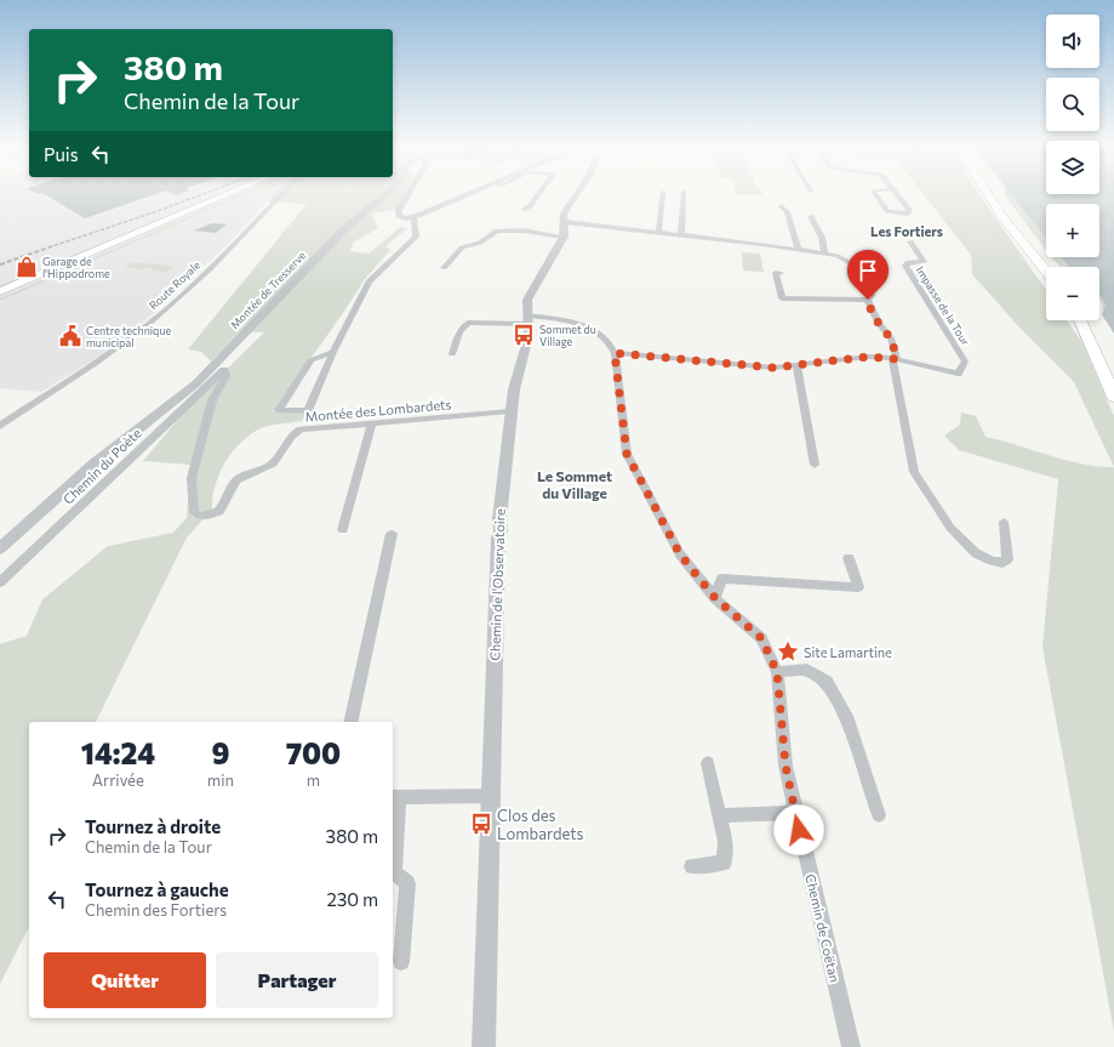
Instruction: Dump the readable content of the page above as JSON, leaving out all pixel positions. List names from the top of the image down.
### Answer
{
  "streets": {
    "street": [
      "Route Royale",
      "Montée de Tresserve",
      "Impasse de la Tour",
      "Montée des Lombardets",
      "Chemin du Poète",
      "Chemin de l'Observatoire",
      "Chemin de Coëtan"
    ]
  },
  "crossings": [
    ["Montée des Lombardets", "Chemin du Poète"],
    ["Montée des Lombardets", "Chemin de l'Observatoire"]
  ],
  "districts": ["Les Fortiers", "Le Sommet du Village"],
  "places": {
    "shop": ["Garage de l'Hippodrome"],
    "bus stop": ["Sommet du Village", "Clos des Lombardets"],
    "public building": ["Centre technique municipal"],
    "place": ["Site Lamartine"]
  },
  "page": {
    "map_buttons": ["+", "−"],
    "turn": ["380 m", "Chemin de la Tour"],
    "then": "Puis",
    "eta": [
      "14:24",
      "Arrivée",
      "9",
      "min",
      "700",
      "m"
    ],
    "list": [
      {
        "name": "Tournez à droite",
        "note": "Chemin de la Tour",
        "value": "380 m"
      },
      {
        "name": "Tournez à gauche",
        "note": "Chemin des Fortiers",
        "value": "230 m"
      }
    ],
    "buttons": ["Quitter", "Partager"]
  }
}
